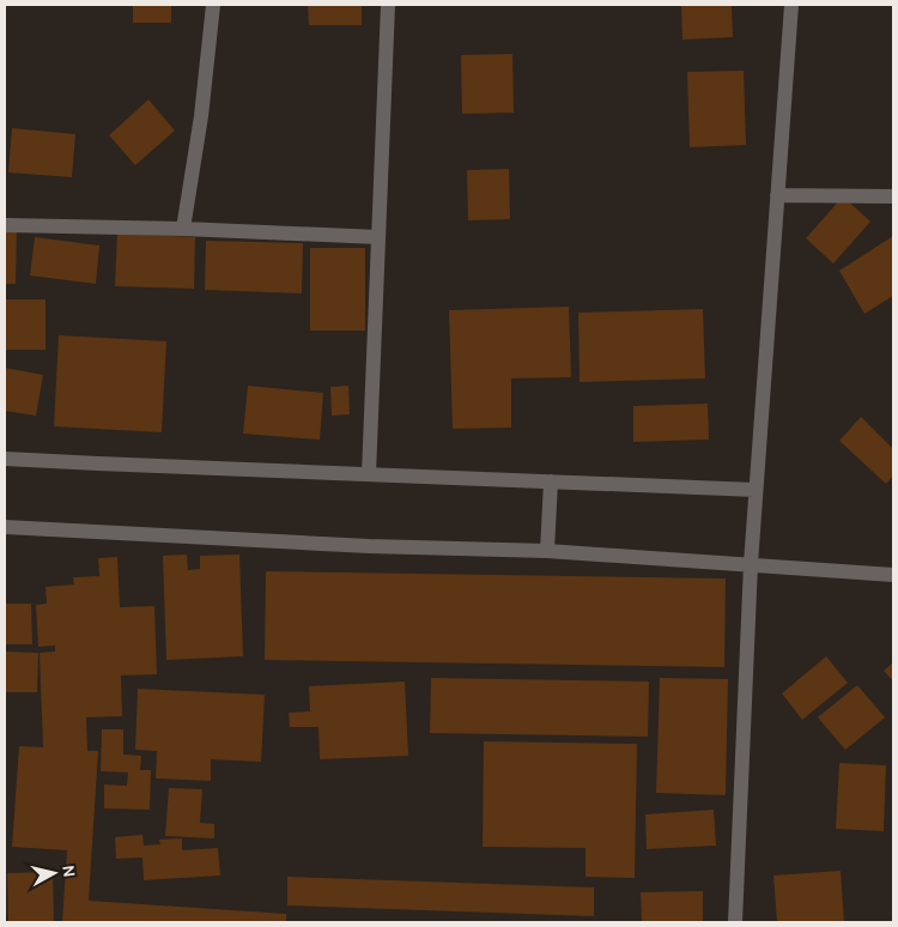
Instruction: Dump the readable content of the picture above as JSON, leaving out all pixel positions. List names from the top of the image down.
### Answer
{
  "north": "right"
}
